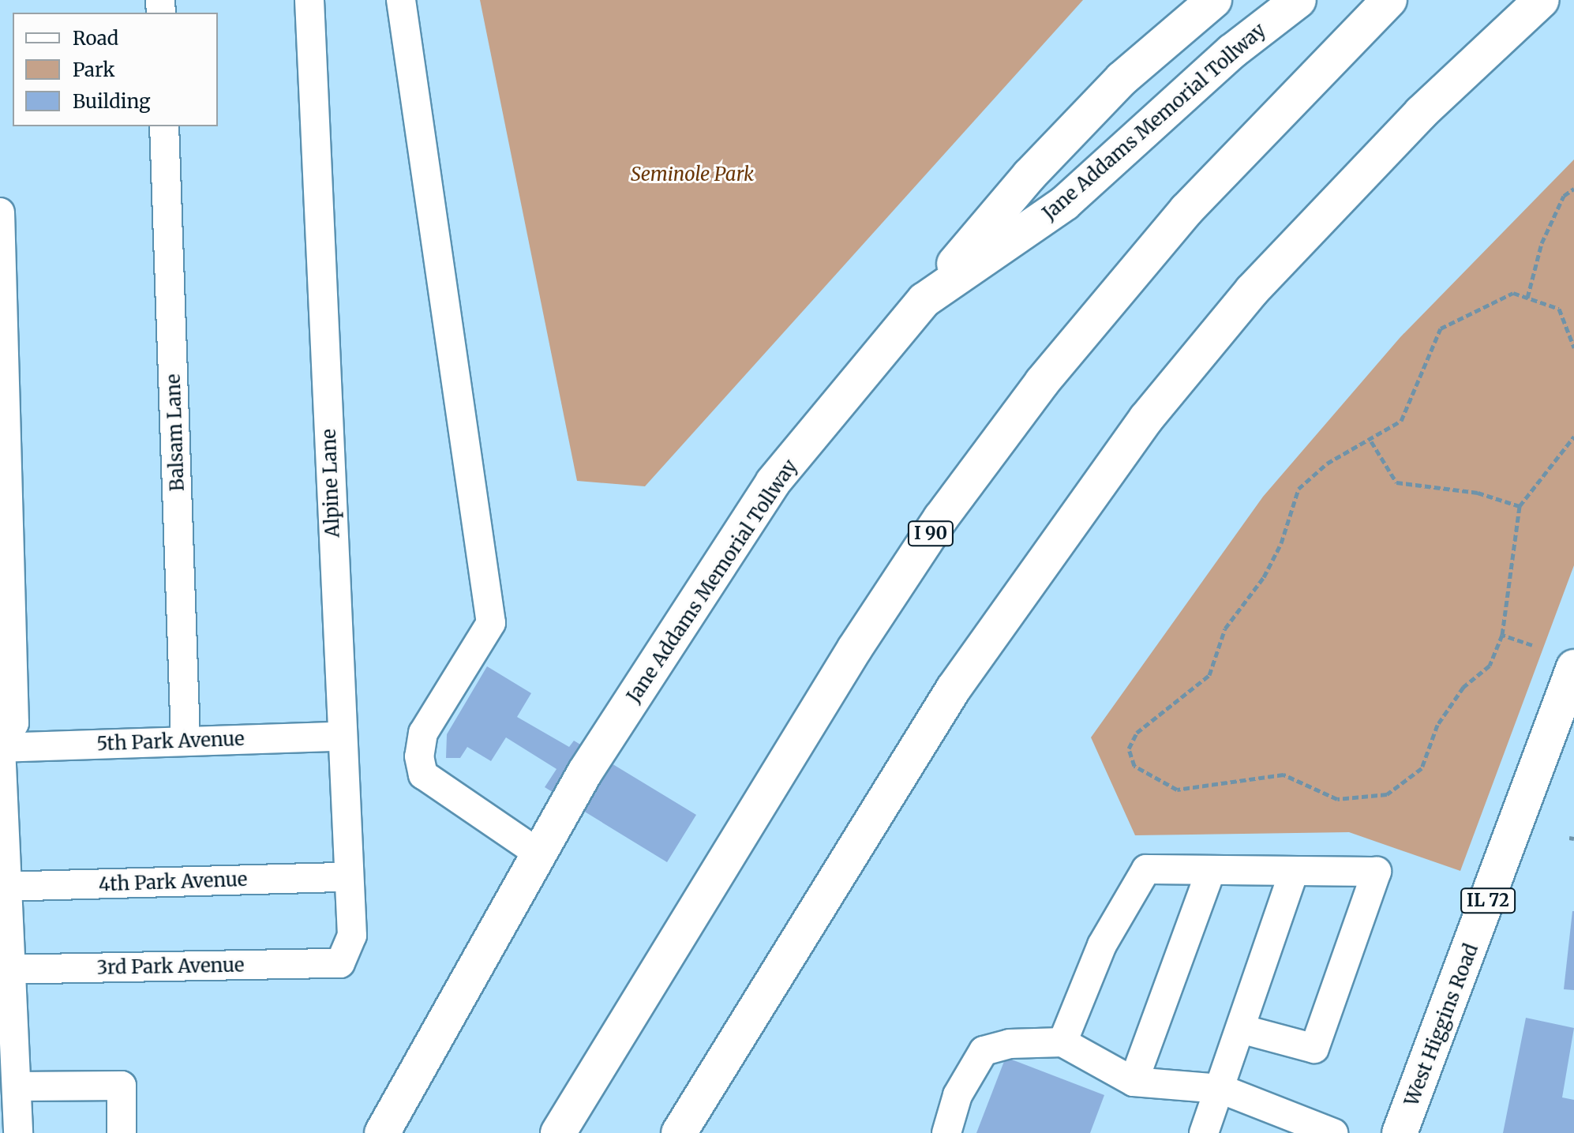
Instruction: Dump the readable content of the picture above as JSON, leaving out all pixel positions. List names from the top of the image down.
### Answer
{
  "streets": {
    "main road": [
      "Jane Addams Memorial Tollway",
      "I 90",
      "IL 72",
      "West Higgins Road"
    ],
    "street": [
      "Balsam Lane",
      "Alpine Lane",
      "5th Park Avenue",
      "4th Park Avenue",
      "3rd Park Avenue"
    ]
  },
  "crossings": [
    ["Balsam Lane", "5th Park Avenue"],
    ["Alpine Lane", "5th Park Avenue"],
    ["Alpine Lane", "4th Park Avenue"],
    ["Alpine Lane", "3rd Park Avenue"]
  ],
  "parks": ["Seminole Park"],
  "legend": ["Road", "Park", "Building"]
}
